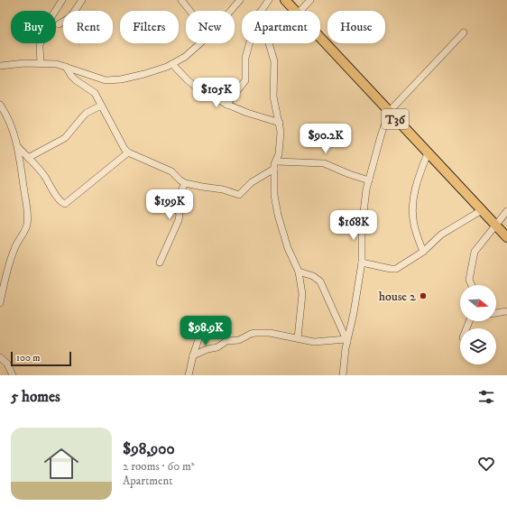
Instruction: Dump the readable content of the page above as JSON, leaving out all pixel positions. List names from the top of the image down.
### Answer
{
  "streets": {
    "highway": ["T36"]
  },
  "places": ["house 2"],
  "scale_bar": "100 m",
  "north": "right",
  "page": {
    "chip": [
      "Buy",
      "Rent",
      "Filters",
      "New",
      "Apartment",
      "House"
    ],
    "price": [
      "$105K",
      "$90.2K",
      "$199K",
      "$168K",
      "$98.9K"
    ],
    "scale": "100 m",
    "heading": "5 homes",
    "list": [
      {
        "name": "$98,900",
        "note": "2 rooms · 60 m² · Apartment"
      }
    ]
  }
}
